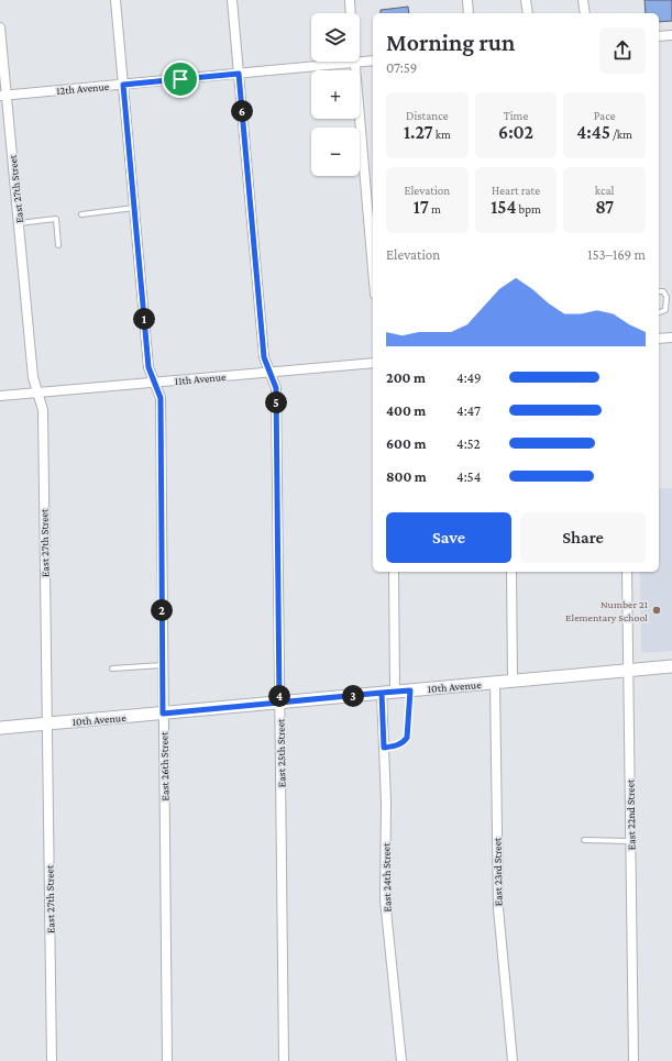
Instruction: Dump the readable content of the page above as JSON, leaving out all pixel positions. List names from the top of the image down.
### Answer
{
  "streets": {
    "main road": ["10th Avenue"],
    "street": [
      "12th Avenue",
      "East 27th Street",
      "11th Avenue",
      "East 25th Street",
      "East 26th Street",
      "East 22nd Street",
      "East 23rd Street",
      "East 24th Street"
    ]
  },
  "crossings": [
    ["12th Avenue", "East 27th Street"],
    ["12th Avenue", "East 25th Street"],
    ["12th Avenue", "East 26th Street"],
    ["East 27th Street", "11th Avenue"],
    ["East 27th Street", "10th Avenue"],
    ["11th Avenue", "East 25th Street"],
    ["11th Avenue", "East 26th Street"],
    ["10th Avenue", "East 25th Street"],
    ["10th Avenue", "East 26th Street"],
    ["10th Avenue", "East 22nd Street"],
    ["10th Avenue", "East 23rd Street"],
    ["10th Avenue", "East 24th Street"]
  ],
  "places": ["Number 21 Elementary School"],
  "page": {
    "map_buttons": ["+", "−"],
    "heading": ["Morning run", "07:59"],
    "stats": [
      ["Distance", "1.27 km"],
      ["Time", "6:02"],
      ["Pace", "4:45 /km"],
      ["Elevation", "17 m"],
      ["Heart rate", "154 bpm"],
      ["kcal", "87"]
    ],
    "pins": [
      "6",
      "1",
      "5",
      "2",
      "3",
      "4"
    ],
    "chart": ["Elevation", "153–169 m"],
    "list": [
      {
        "name": "200 m",
        "note": "4:49"
      },
      {
        "name": "400 m",
        "note": "4:47"
      },
      {
        "name": "600 m",
        "note": "4:52"
      },
      {
        "name": "800 m",
        "note": "4:54"
      }
    ],
    "buttons": ["Save", "Share"]
  }
}
